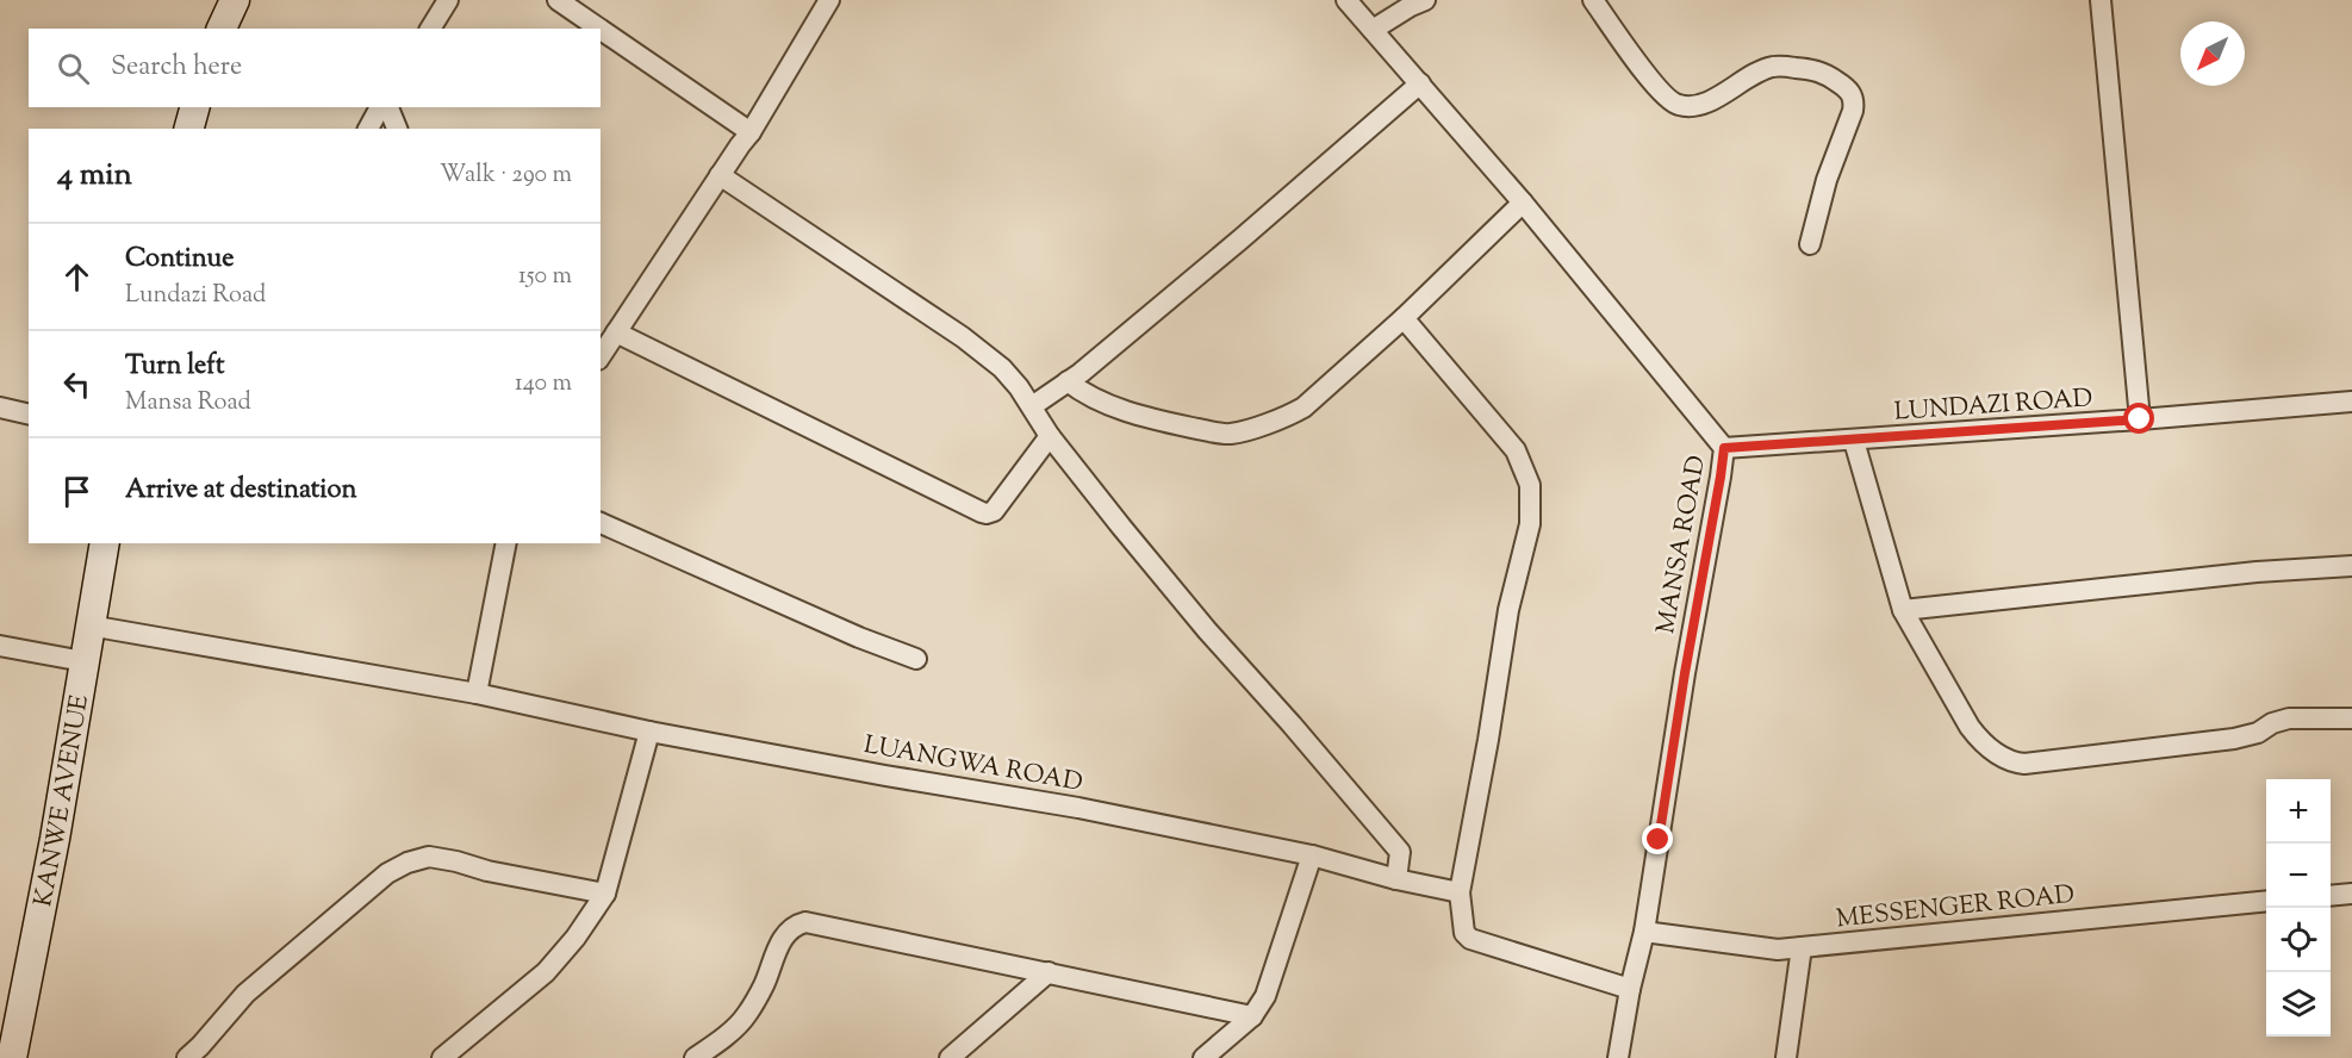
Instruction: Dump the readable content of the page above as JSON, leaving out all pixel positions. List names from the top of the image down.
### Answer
{
  "streets": {
    "main road": ["KANWE AVENUE"],
    "street": [
      "LUNDAZI ROAD",
      "MANSA ROAD",
      "LUANGWA ROAD",
      "MESSENGER ROAD"
    ]
  },
  "crossings": [
    ["LUNDAZI ROAD", "MANSA ROAD"],
    ["MANSA ROAD", "MESSENGER ROAD"],
    ["LUANGWA ROAD", "KANWE AVENUE"]
  ],
  "north": "bottom left",
  "page": {
    "search": "Search here",
    "heading": ["4 min", "Walk · 290 m"],
    "list": [
      ["Continue", "Lundazi Road", "150 m"],
      ["Turn left", "Mansa Road", "140 m"],
      "Arrive at destination"
    ],
    "map_buttons": ["+", "−"]
  }
}
